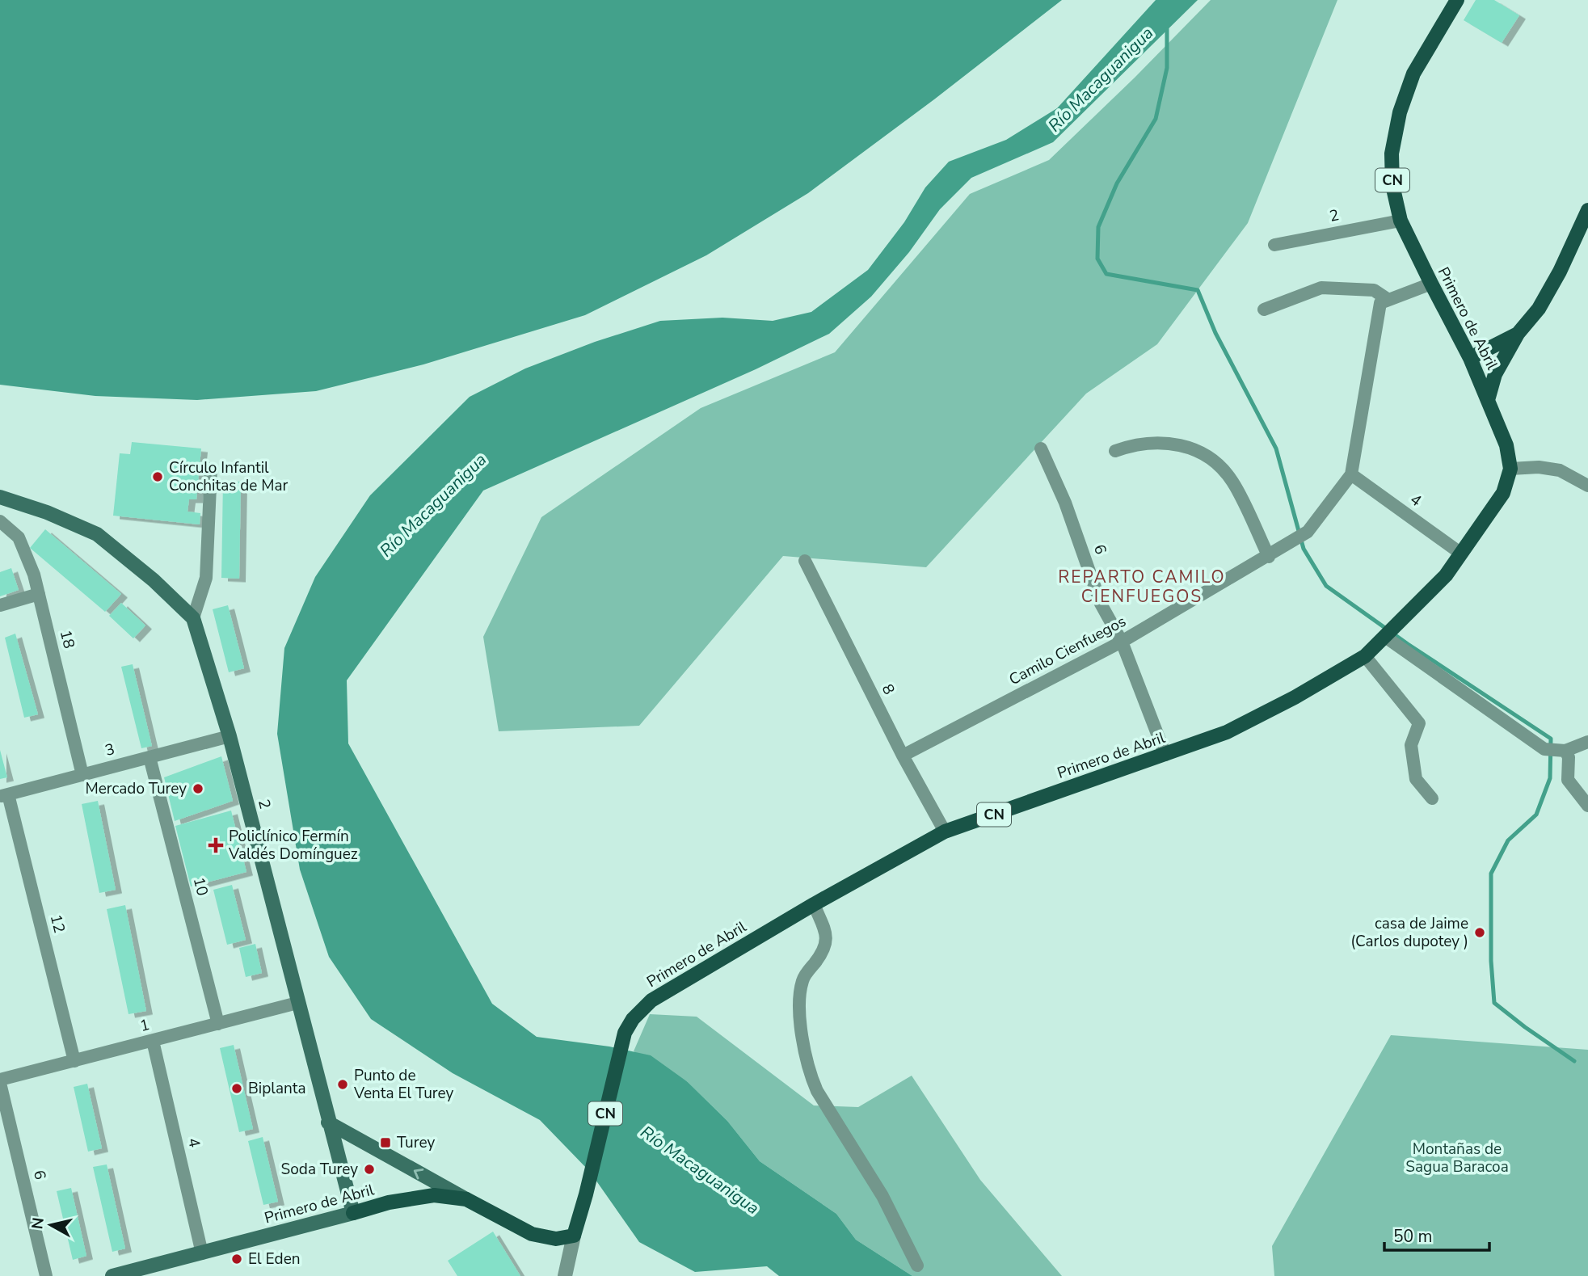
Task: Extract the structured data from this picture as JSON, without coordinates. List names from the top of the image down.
{
  "streets": {
    "main road": ["CN", "2", "Primero de Abril"],
    "street": [
      "4",
      "6",
      "18",
      "Camilo Cienfuegos",
      "8",
      "3",
      "10",
      "12",
      "1"
    ]
  },
  "crossings": [
    ["2", "Primero de Abril"],
    ["2", "3"],
    ["2", "1"],
    ["Primero de Abril", "4"],
    ["Primero de Abril", "6"],
    ["Primero de Abril", "8"],
    ["4", "Camilo Cienfuegos"],
    ["4", "1"],
    ["6", "Camilo Cienfuegos"],
    ["6", "1"],
    ["18", "3"],
    ["Camilo Cienfuegos", "8"],
    ["3", "10"],
    ["3", "12"],
    ["10", "1"],
    ["12", "1"]
  ],
  "districts": ["REPARTO CAMILO CIENFUEGOS"],
  "water": ["Río Macaguanigua"],
  "parks": ["Montañas de Sagua Baracoa"],
  "places": {
    "other": [
      "Círculo Infantil Conchitas de Mar",
      "Mercado Turey",
      "casa de Jaime (Carlos dupotey )",
      "Punto de Venta El Turey",
      "Biplanta",
      "Soda Turey",
      "El Eden"
    ],
    "health": ["Policlínico Fermín Valdés Domínguez"],
    "transit": ["Turey"]
  },
  "scale_bar": "50 m",
  "north": "left"
}
